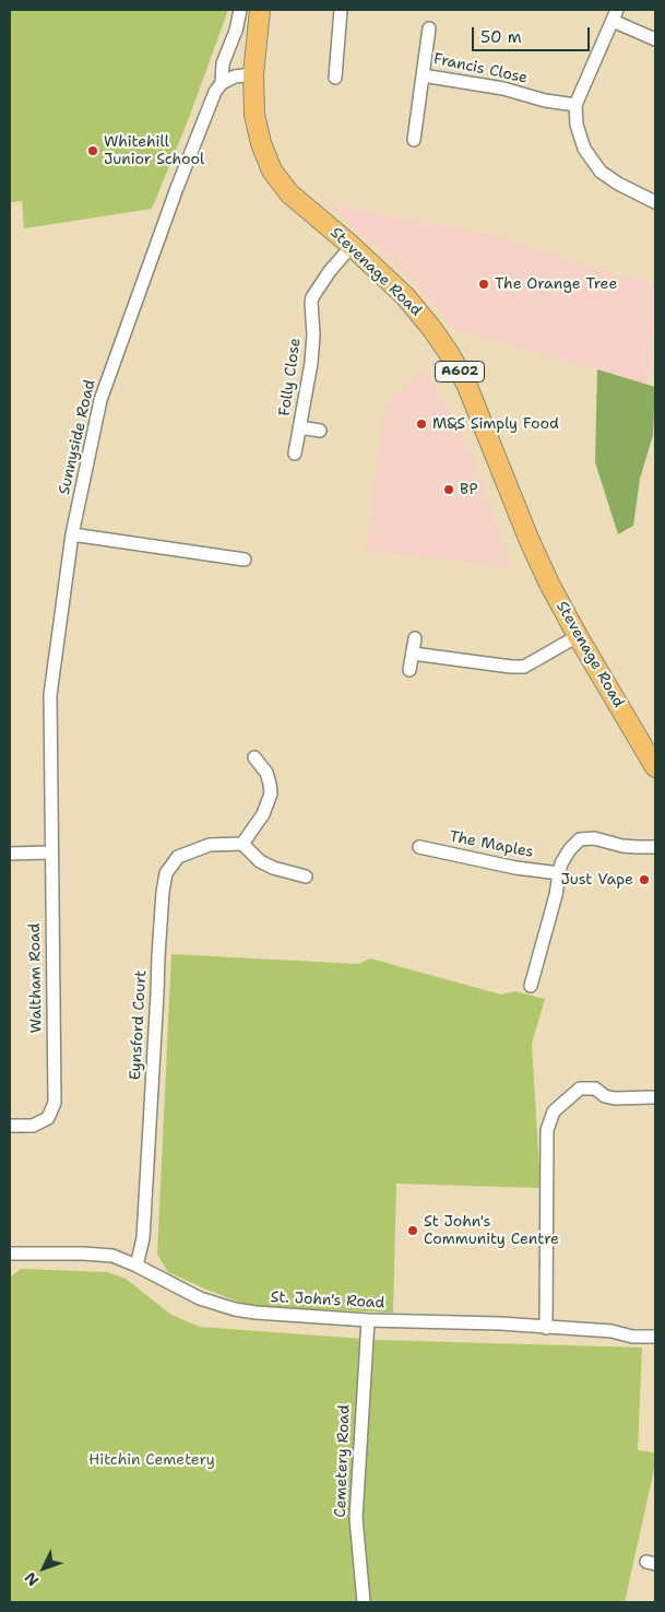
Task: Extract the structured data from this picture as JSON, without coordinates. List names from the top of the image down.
{
  "streets": {
    "main road": ["Stevenage Road", "A602"],
    "street": [
      "Francis Close",
      "Folly Close",
      "Sunnyside Road",
      "The Maples",
      "Waltham Road",
      "Eynsford Court",
      "St. John's Road",
      "Cemetery Road"
    ]
  },
  "crossings": [
    ["Stevenage Road", "Folly Close"],
    ["Sunnyside Road", "Waltham Road"],
    ["Eynsford Court", "St. John's Road"],
    ["St. John's Road", "Cemetery Road"]
  ],
  "parks": ["Hitchin Cemetery"],
  "places": [
    "Whitehill Junior School",
    "The Orange Tree",
    "M&S Simply Food",
    "BP",
    "Just Vape",
    "St John's Community Centre"
  ],
  "scale_bar": "50 m",
  "north": "bottom left"
}
